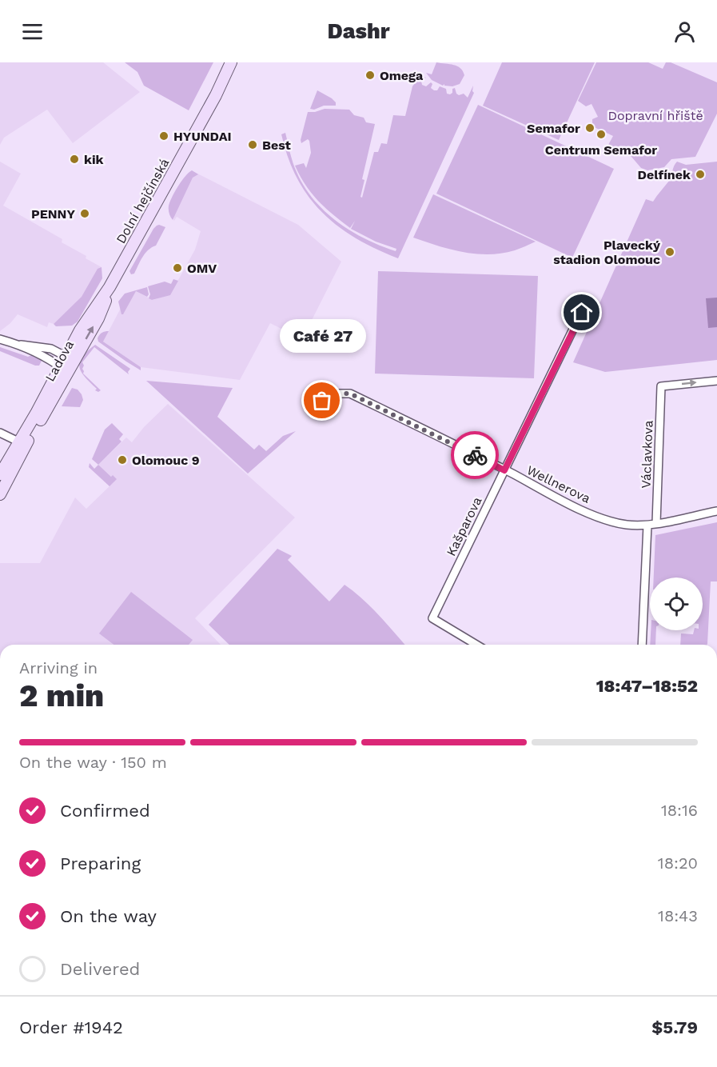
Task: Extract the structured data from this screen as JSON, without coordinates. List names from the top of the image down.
{
  "streets": {
    "main road": ["Dolní hejčínská", "Ladova"],
    "street": ["Václavkova", "Wellnerova", "Kašparova"]
  },
  "crossings": [
    ["Dolní hejčínská", "Ladova"],
    ["Václavkova", "Wellnerova"],
    ["Wellnerova", "Kašparova"]
  ],
  "one_way": ["Václavkova"],
  "parks": ["Dopravní hřiště"],
  "places": [
    "Omega",
    "Semafor",
    "Centrum Semafor",
    "HYUNDAI",
    "Best",
    "kik",
    "Delfínek",
    "PENNY",
    "Plavecký stadion Olomouc",
    "OMV",
    "Café 27",
    "Olomouc 9"
  ],
  "page": {
    "header": "Dashr",
    "bubble": "Café 27",
    "heading": ["2 min", "Arriving in", "18:47–18:52"],
    "panel": ["Order #1942", "$5.79"],
    "bar": "On the way · 150 m",
    "list": [
      ["Confirmed", "18:16"],
      ["Preparing", "18:20"],
      ["On the way", "18:43"],
      "Delivered"
    ]
  }
}
